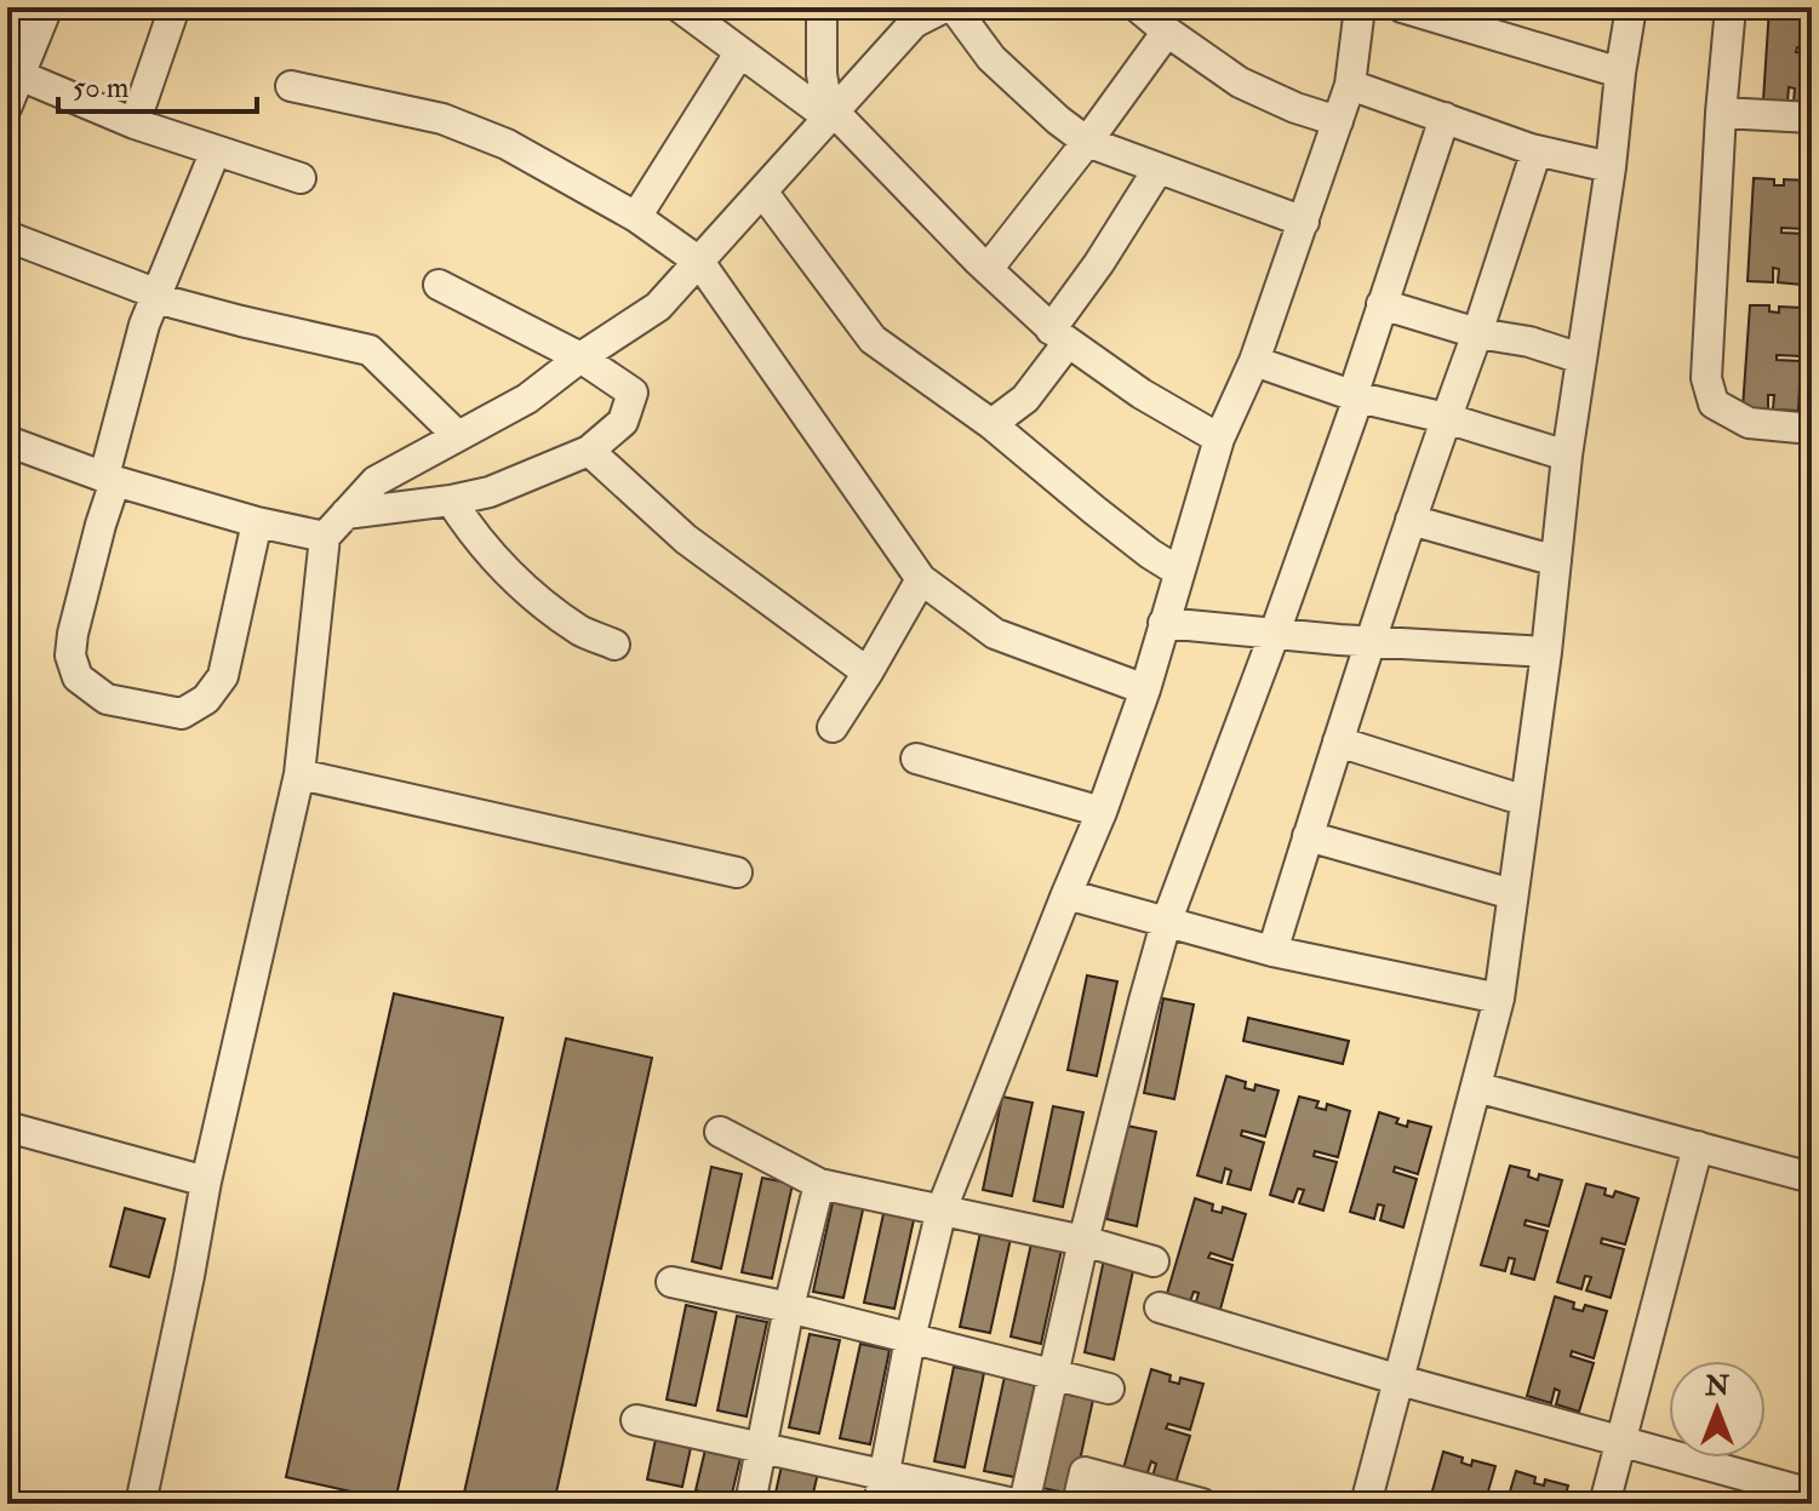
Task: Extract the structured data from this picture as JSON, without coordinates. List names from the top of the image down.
{
  "scale_bar": "50 m",
  "north": "top"
}
